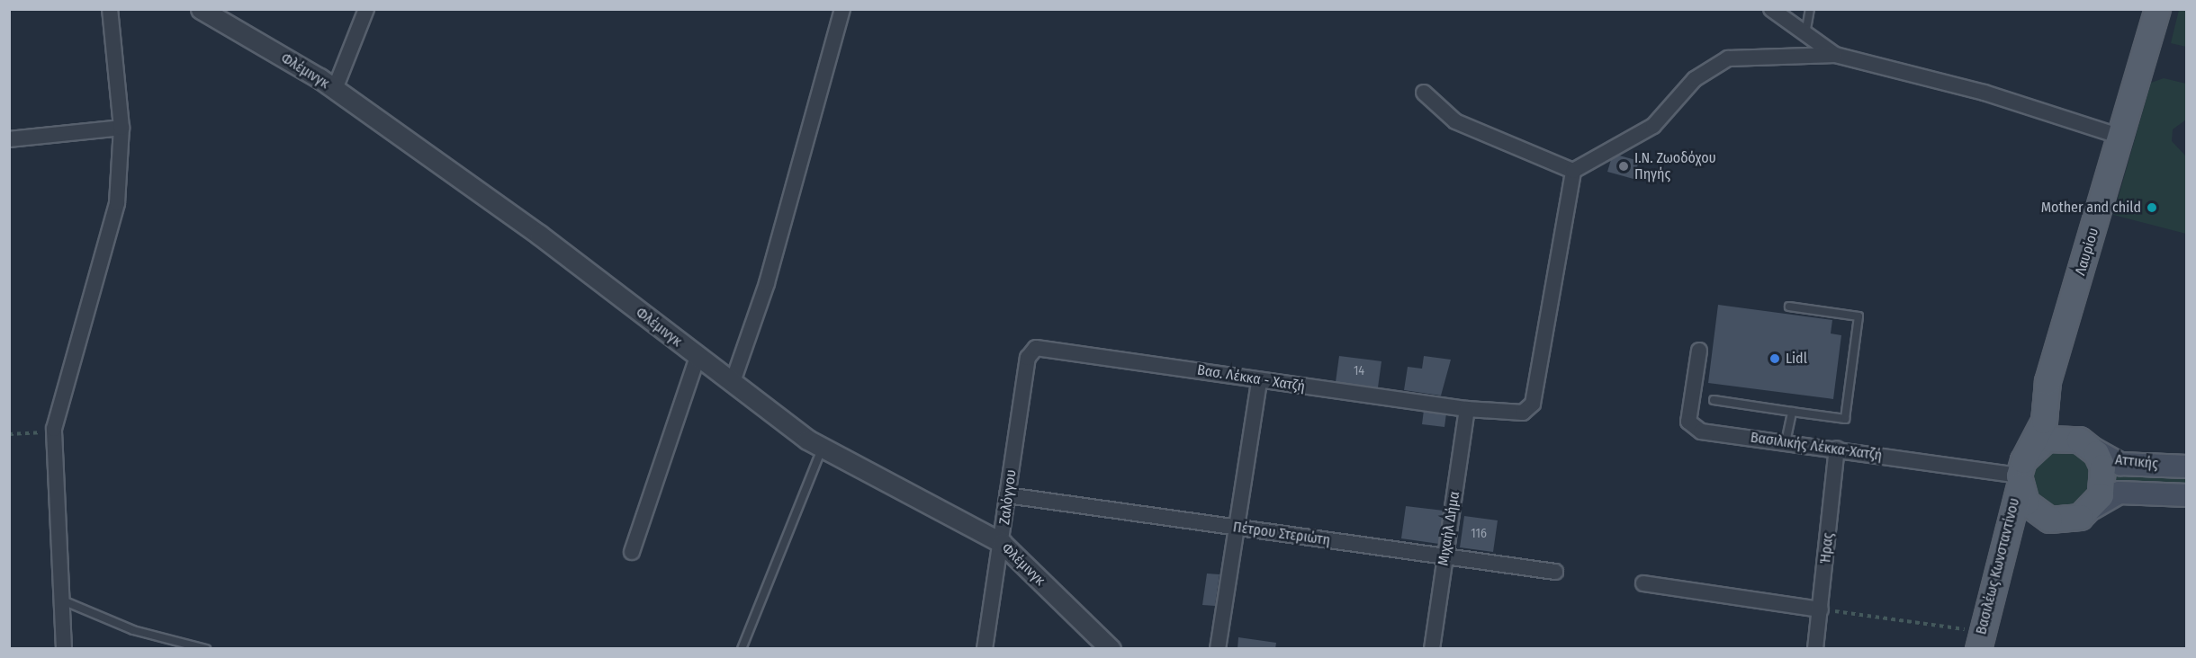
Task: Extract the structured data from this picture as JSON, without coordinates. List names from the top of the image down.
{
  "streets": {
    "main road": ["Λαυρίου", "Αττικής", "Βασιλέως Κωνσταντίνου"],
    "street": [
      "Φλέμινγκ",
      "Βασ. Λέκκα - Χατζή",
      "Βασιλικής Λέκκα-Χατζή",
      "Ζαλόγγου",
      "Μιχαήλ Δήμα",
      "Πέτρου Στεριώτη",
      "Ήρας"
    ]
  },
  "crossings": [
    ["Φλέμινγκ", "Ζαλόγγου"],
    ["Λαυρίου", "Βασιλικής Λέκκα-Χατζή"],
    ["Λαυρίου", "Αττικής"],
    ["Λαυρίου", "Βασιλέως Κωνσταντίνου"],
    ["Βασ. Λέκκα - Χατζή", "Ζαλόγγου"],
    ["Βασ. Λέκκα - Χατζή", "Μιχαήλ Δήμα"],
    ["Βασιλικής Λέκκα-Χατζή", "Αττικής"],
    ["Βασιλικής Λέκκα-Χατζή", "Ήρας"],
    ["Βασιλικής Λέκκα-Χατζή", "Βασιλέως Κωνσταντίνου"],
    ["Αττικής", "Βασιλέως Κωνσταντίνου"],
    ["Ζαλόγγου", "Πέτρου Στεριώτη"],
    ["Μιχαήλ Δήμα", "Πέτρου Στεριώτη"]
  ],
  "places": ["Ι.Ν. Ζωοδόχου Πηγής", "Mother and child", "Lidl"],
  "house_numbers": ["14", "116"]
}
